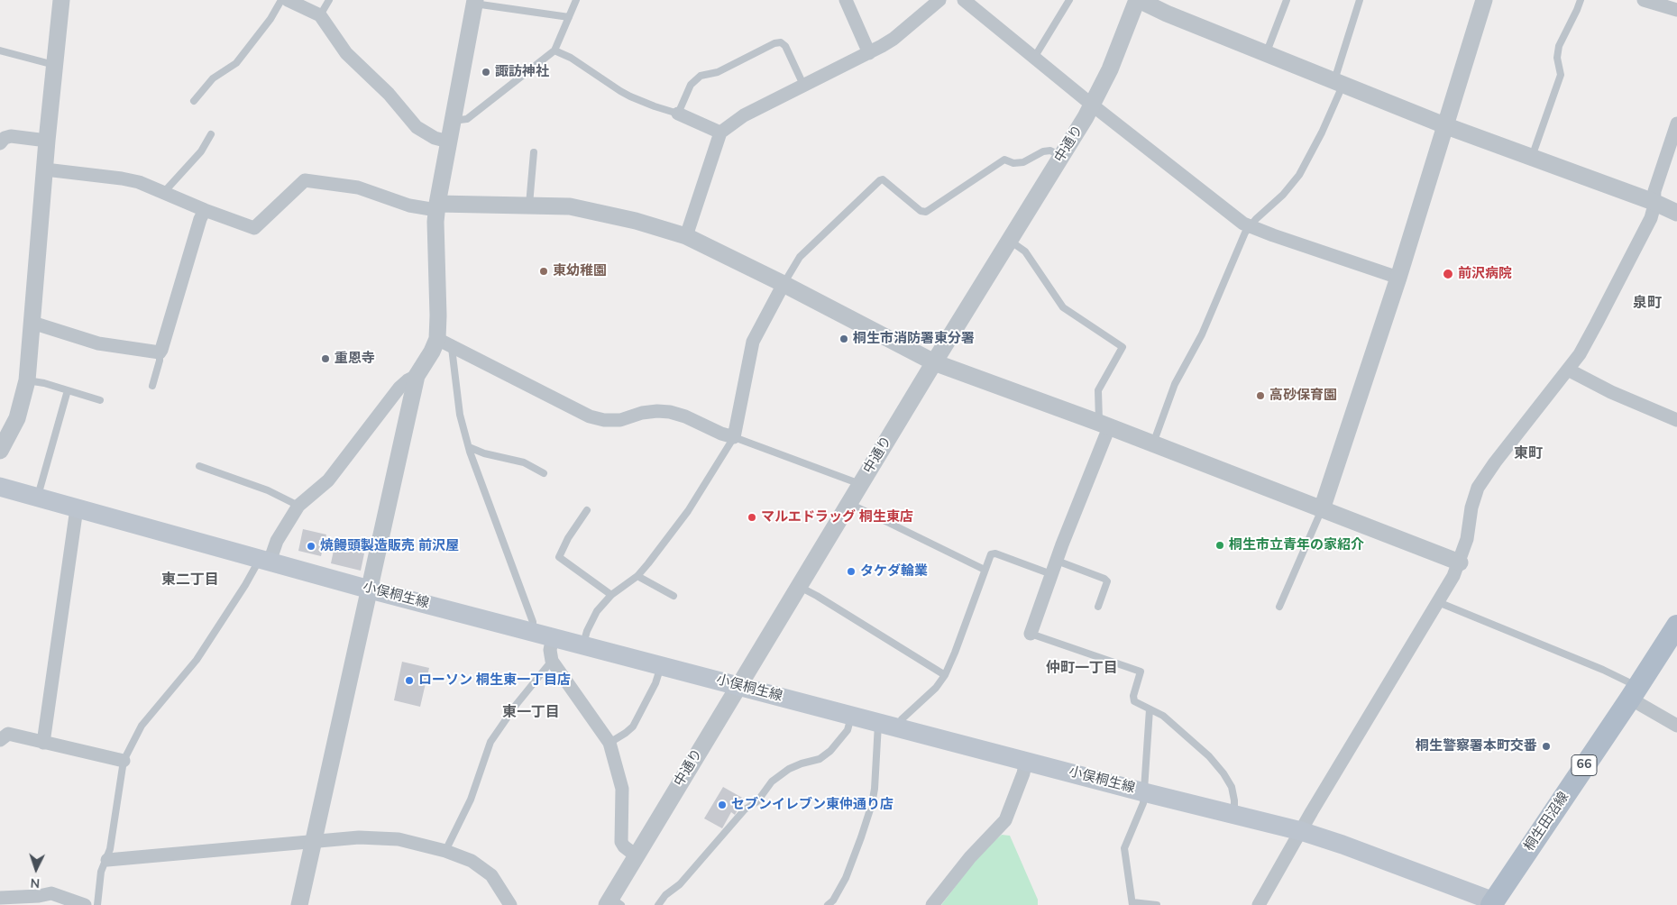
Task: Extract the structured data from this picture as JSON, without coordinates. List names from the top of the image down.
{
  "streets": {
    "main road": ["小俣桐生線", "66", "桐生田沼線"],
    "street": ["中通り"]
  },
  "crossings": [
    ["中通り", "小俣桐生線"],
    ["小俣桐生線", "桐生田沼線"]
  ],
  "districts": [
    "泉町",
    "東町",
    "東二丁目",
    "仲町一丁目",
    "東一丁目"
  ],
  "places": [
    "諏訪神社",
    "東幼稚園",
    "前沢病院",
    "桐生市消防署東分署",
    "重恩寺",
    "高砂保育園",
    "マルエドラッグ 桐生東店",
    "桐生市立青年の家紹介",
    "焼饅頭製造販売 前沢屋",
    "タケダ輪業",
    "ローソン 桐生東一丁目店",
    "桐生警察署本町交番",
    "セブンイレブン東仲通り店"
  ],
  "north": "bottom"
}
